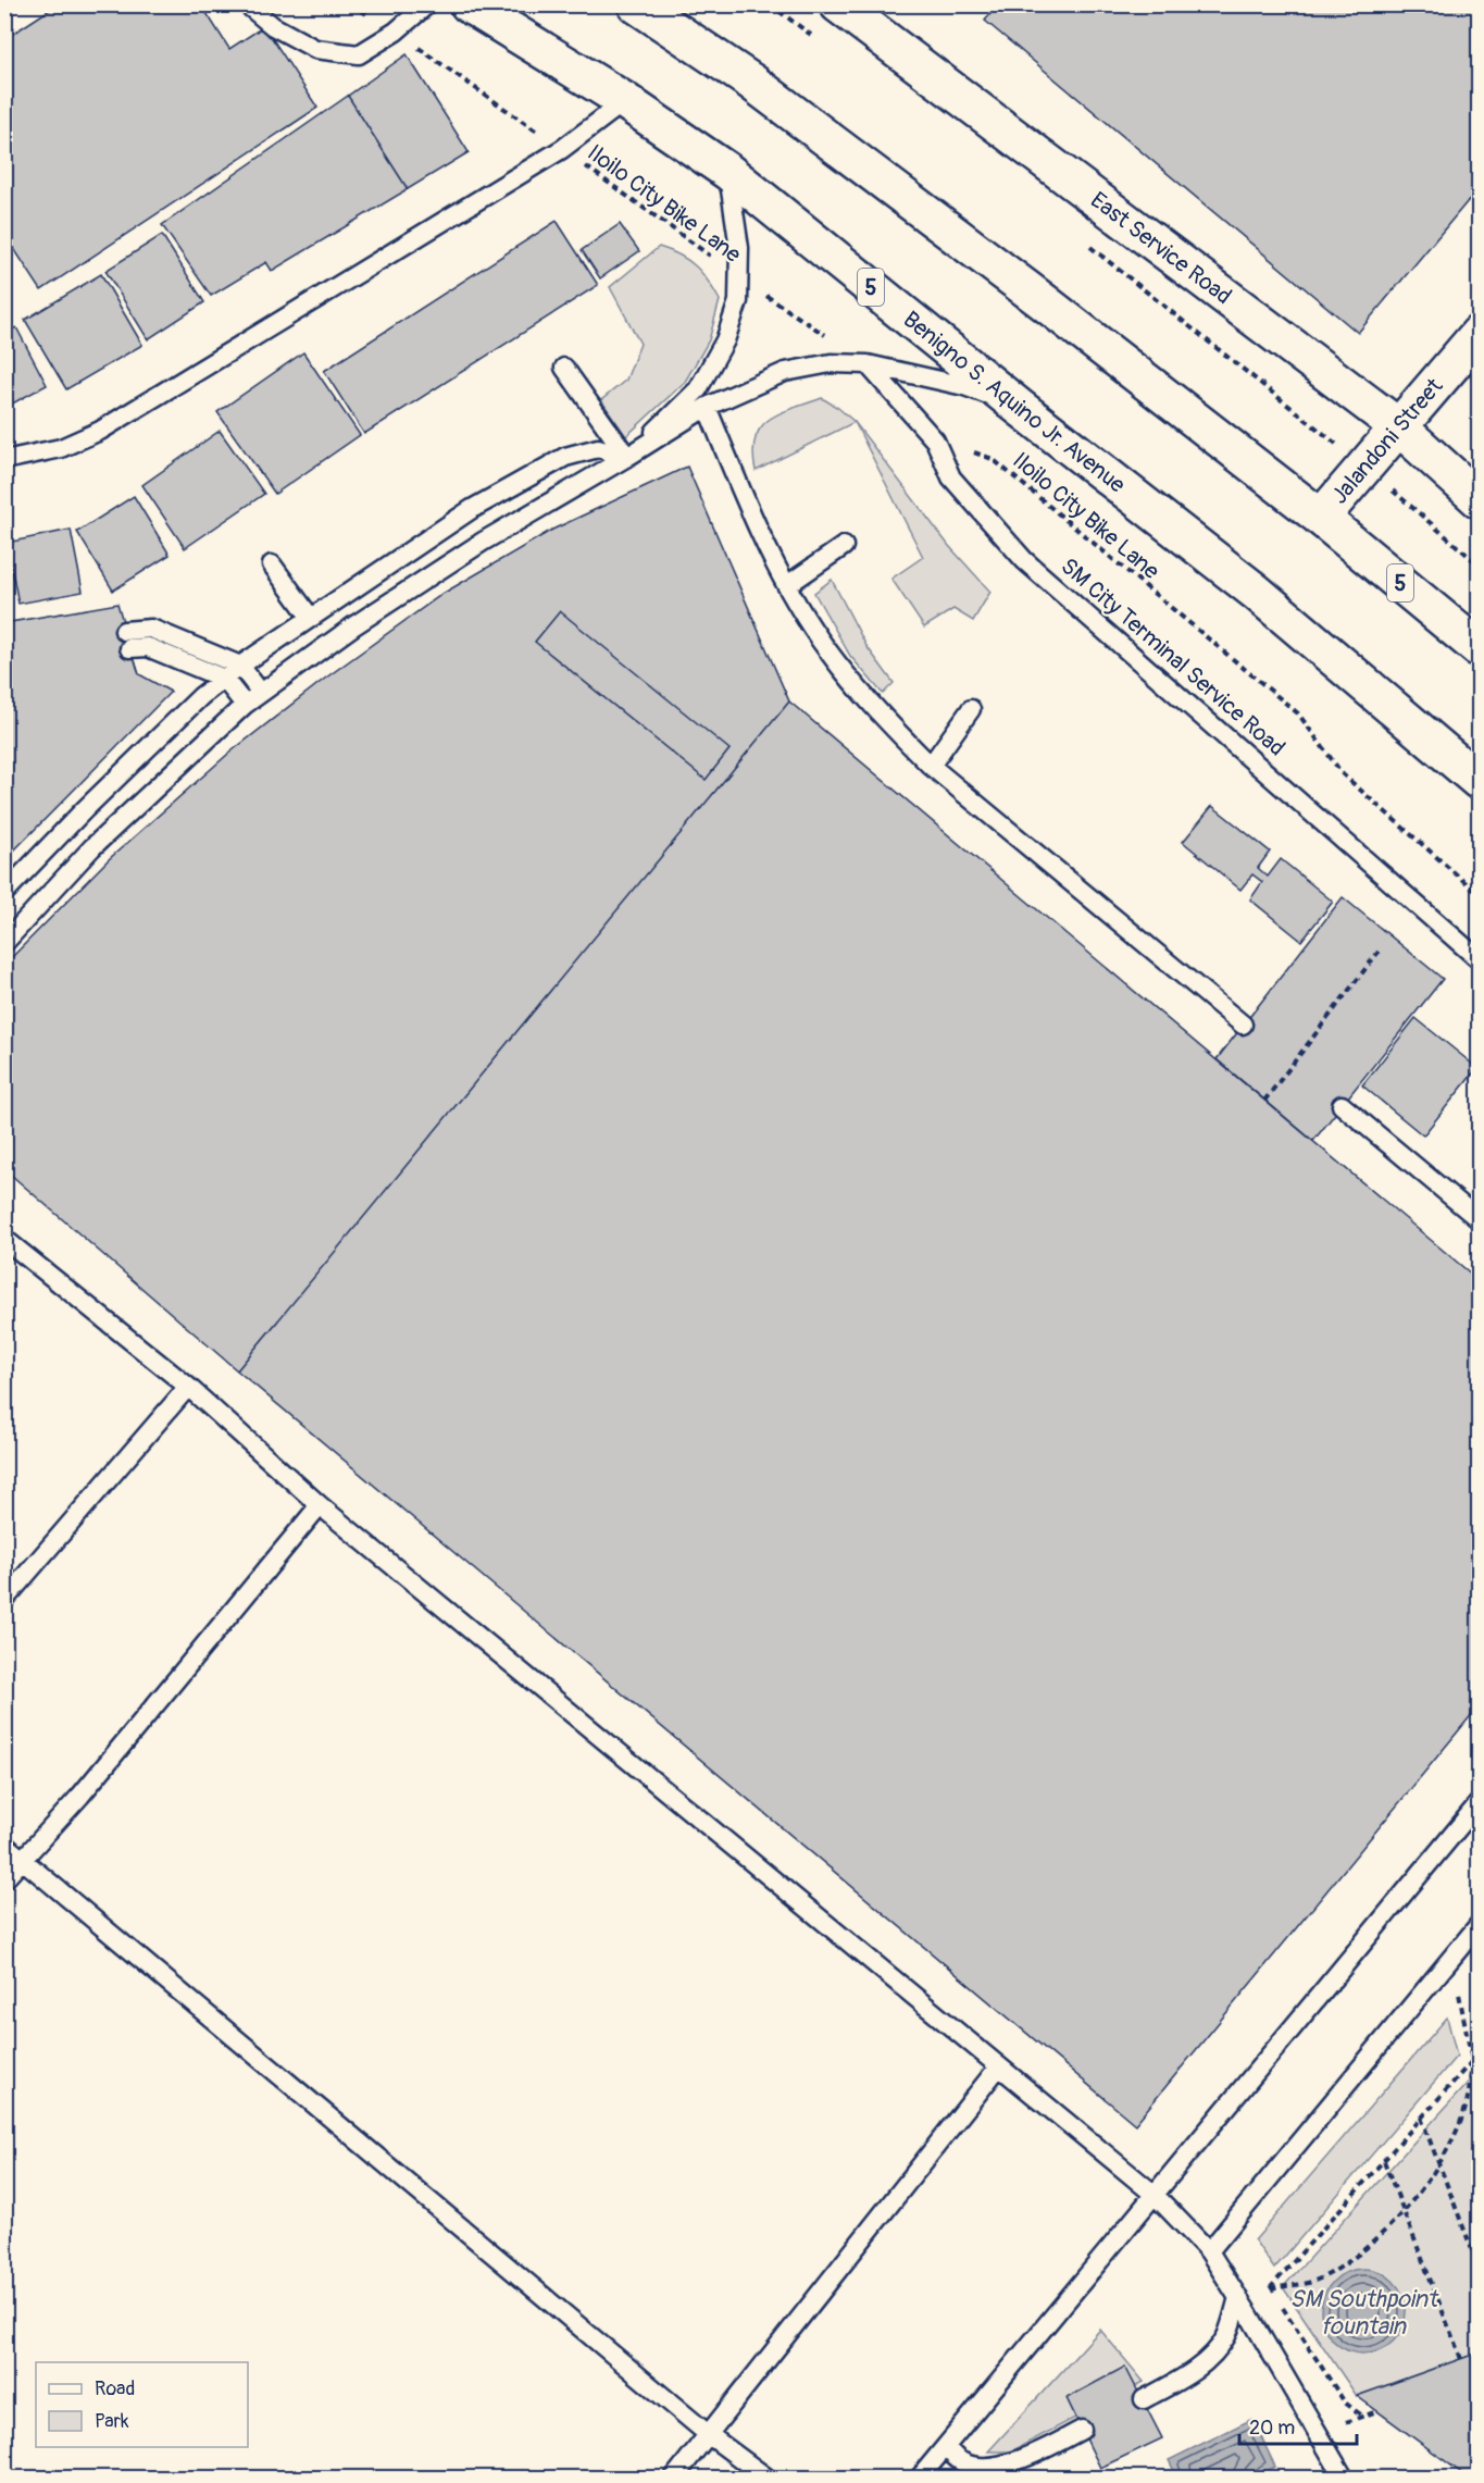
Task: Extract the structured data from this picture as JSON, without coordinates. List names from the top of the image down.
{
  "streets": {
    "main road": [
      "East Service Road",
      "5",
      "Benigno S. Aquino Jr. Avenue",
      "Jalandoni Street"
    ],
    "lane": ["SM City Terminal Service Road"],
    "path": ["Iloilo City Bike Lane"]
  },
  "crossings": [
    ["Iloilo City Bike Lane", "SM City Terminal Service Road"],
    ["East Service Road", "Jalandoni Street"],
    ["5", "Jalandoni Street"]
  ],
  "water": ["SM Southpoint fountain"],
  "legend": ["Road", "Park"],
  "scale_bar": "20 m"
}
